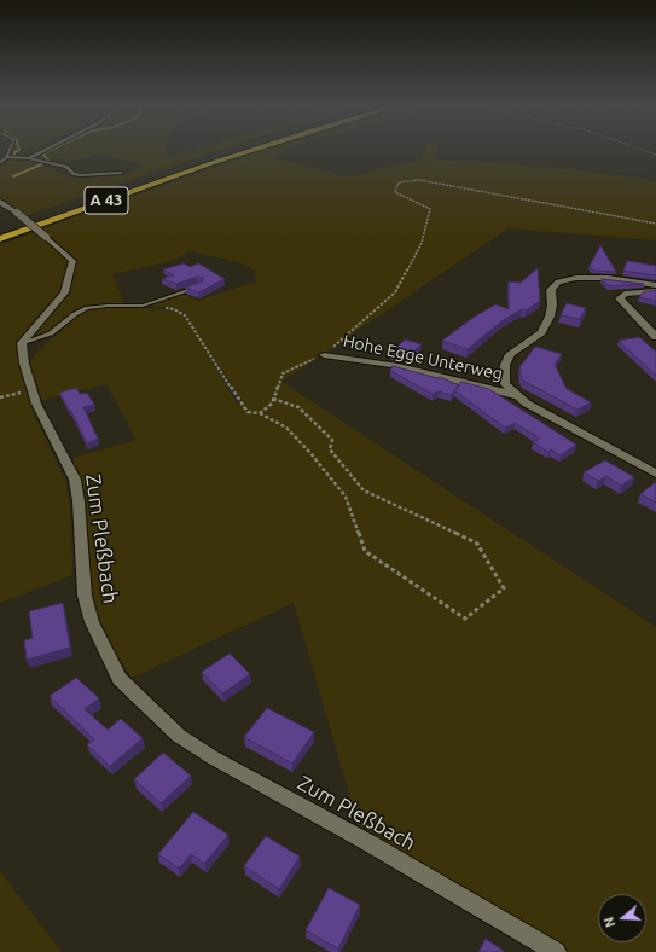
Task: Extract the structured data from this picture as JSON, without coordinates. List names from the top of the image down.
{
  "streets": {
    "highway": ["A 43"],
    "street": ["Hohe Egge Unterweg", "Zum Pleßbach"]
  },
  "north": "left"
}
